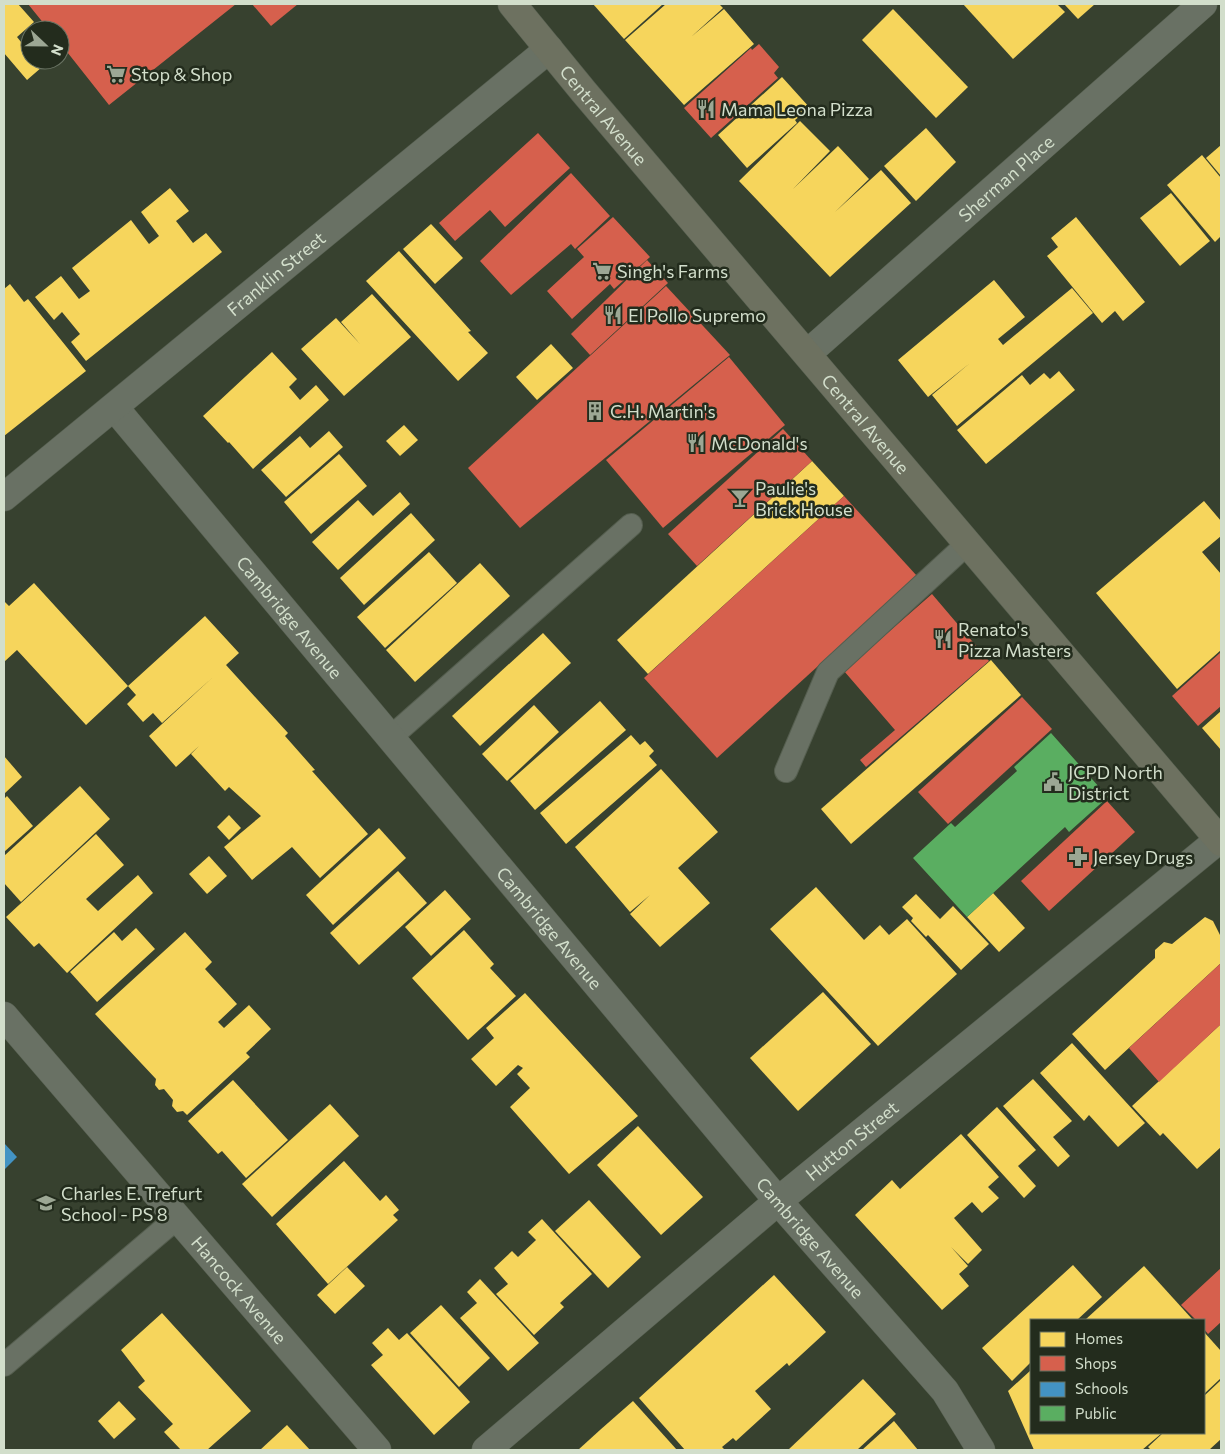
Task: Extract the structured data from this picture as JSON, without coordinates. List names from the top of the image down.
{
  "streets": {
    "main road": ["Central Avenue"],
    "street": [
      "Sherman Place",
      "Franklin Street",
      "Cambridge Avenue",
      "Hutton Street",
      "Hancock Avenue"
    ]
  },
  "crossings": [
    ["Central Avenue", "Sherman Place"],
    ["Central Avenue", "Franklin Street"],
    ["Central Avenue", "Hutton Street"],
    ["Franklin Street", "Cambridge Avenue"],
    ["Cambridge Avenue", "Hutton Street"]
  ],
  "places": {
    "supermarket": ["Stop & Shop", "Singh's Farms"],
    "restaurant": [
      "Mama Leona Pizza",
      "El Pollo Supremo",
      "McDonald's",
      "Renato's Pizza Masters"
    ],
    "building": ["C.H. Martin's"],
    "bar": ["Paulie's Brick House"],
    "public building": ["JCPD North District"],
    "pharmacy": ["Jersey Drugs"],
    "school or university": ["Charles E. Trefurt School - PS 8"]
  },
  "legend": [
    "Homes",
    "Shops",
    "Schools",
    "Public"
  ],
  "north": "right"
}
